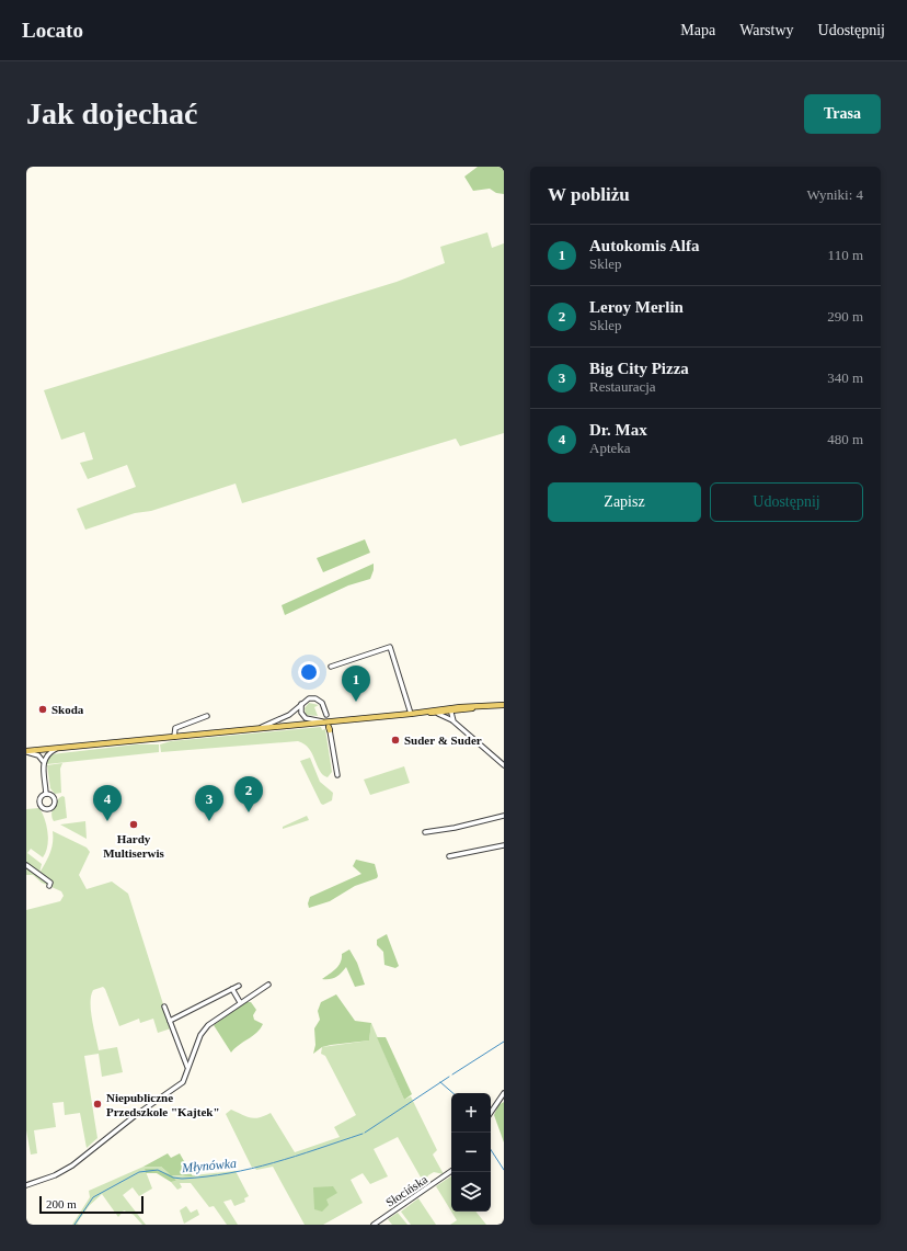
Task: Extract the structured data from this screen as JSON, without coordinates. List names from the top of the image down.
{
  "streets": {
    "street": ["Słocińska"]
  },
  "water": ["Młynówka"],
  "places": [
    "Skoda",
    "Suder & Suder",
    "Hardy Multiserwis",
    "Niepubliczne Przedszkole \"Kajtek\""
  ],
  "scale_bar": "200 m",
  "page": {
    "header": "Locato",
    "nav": ["Mapa", "Warstwy", "Udostępnij"],
    "buttons": [
      "Trasa",
      ["Zapisz", "Udostępnij"]
    ],
    "title": "Jak dojechać",
    "heading": ["W pobliżu", "Wyniki: 4"],
    "list": [
      {
        "mark": "1",
        "name": "Autokomis Alfa",
        "note": "Sklep",
        "value": "110 m"
      },
      {
        "mark": "2",
        "name": "Leroy Merlin",
        "note": "Sklep",
        "value": "290 m"
      },
      {
        "mark": "3",
        "name": "Big City Pizza",
        "note": "Restauracja",
        "value": "340 m"
      },
      {
        "mark": "4",
        "name": "Dr. Max",
        "note": "Apteka",
        "value": "480 m"
      }
    ],
    "pins": [
      "1",
      "2",
      "3",
      "4"
    ],
    "map_buttons": ["+", "−"],
    "scale": "200 m"
  }
}
